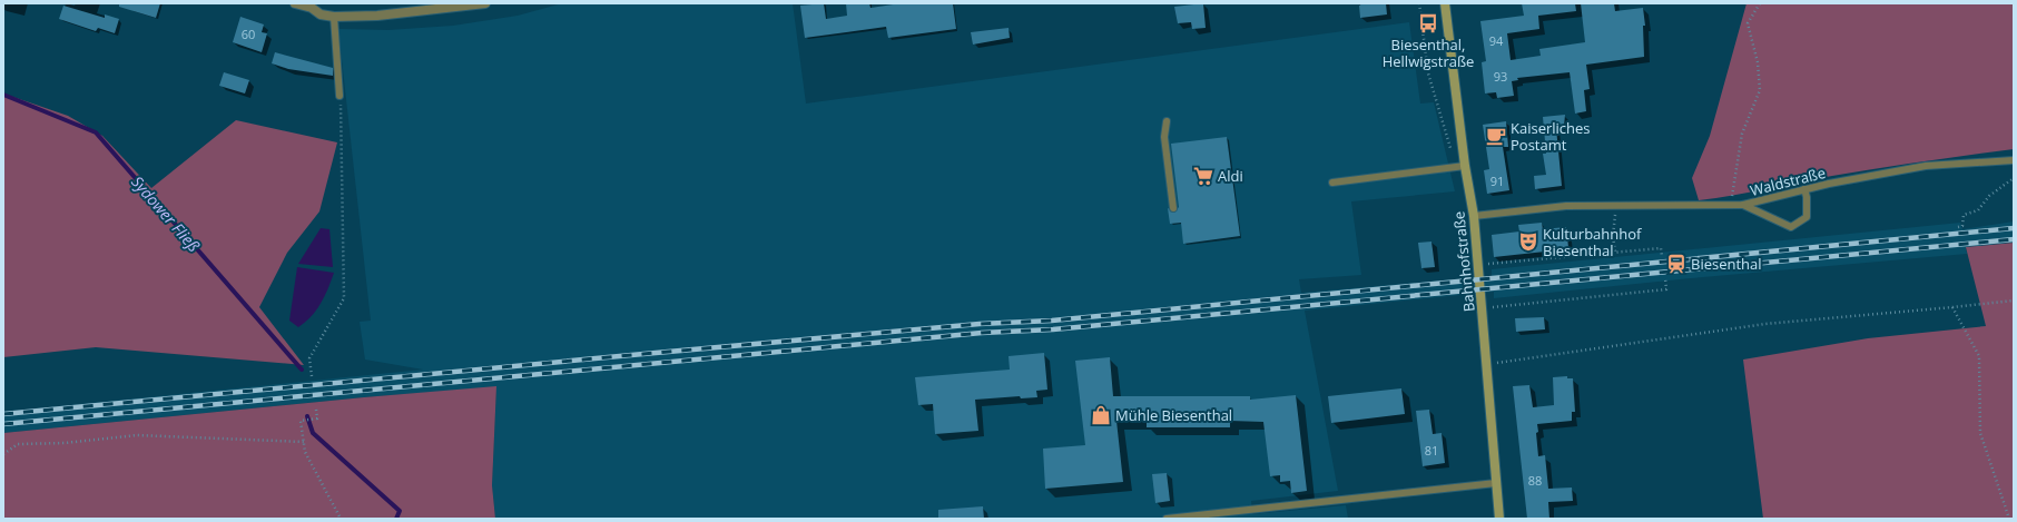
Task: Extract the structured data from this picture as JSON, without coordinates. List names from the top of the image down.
{
  "streets": {
    "main road": ["Bahnhofstraße"],
    "lane": ["Waldstraße"]
  },
  "crossings": [
    ["Waldstraße", "Bahnhofstraße"]
  ],
  "water": ["Sydower Fließ"],
  "places": {
    "bus stop": ["Biesenthal, Hellwigstraße"],
    "cafe": ["Kaiserliches Postamt"],
    "supermarket": ["Aldi"],
    "theatre": ["Kulturbahnhof Biesenthal"],
    "station": ["Biesenthal"],
    "shop": ["Mühle Biesenthal"]
  },
  "house_numbers": [
    "60",
    "94",
    "93",
    "91",
    "81",
    "88"
  ]
}
